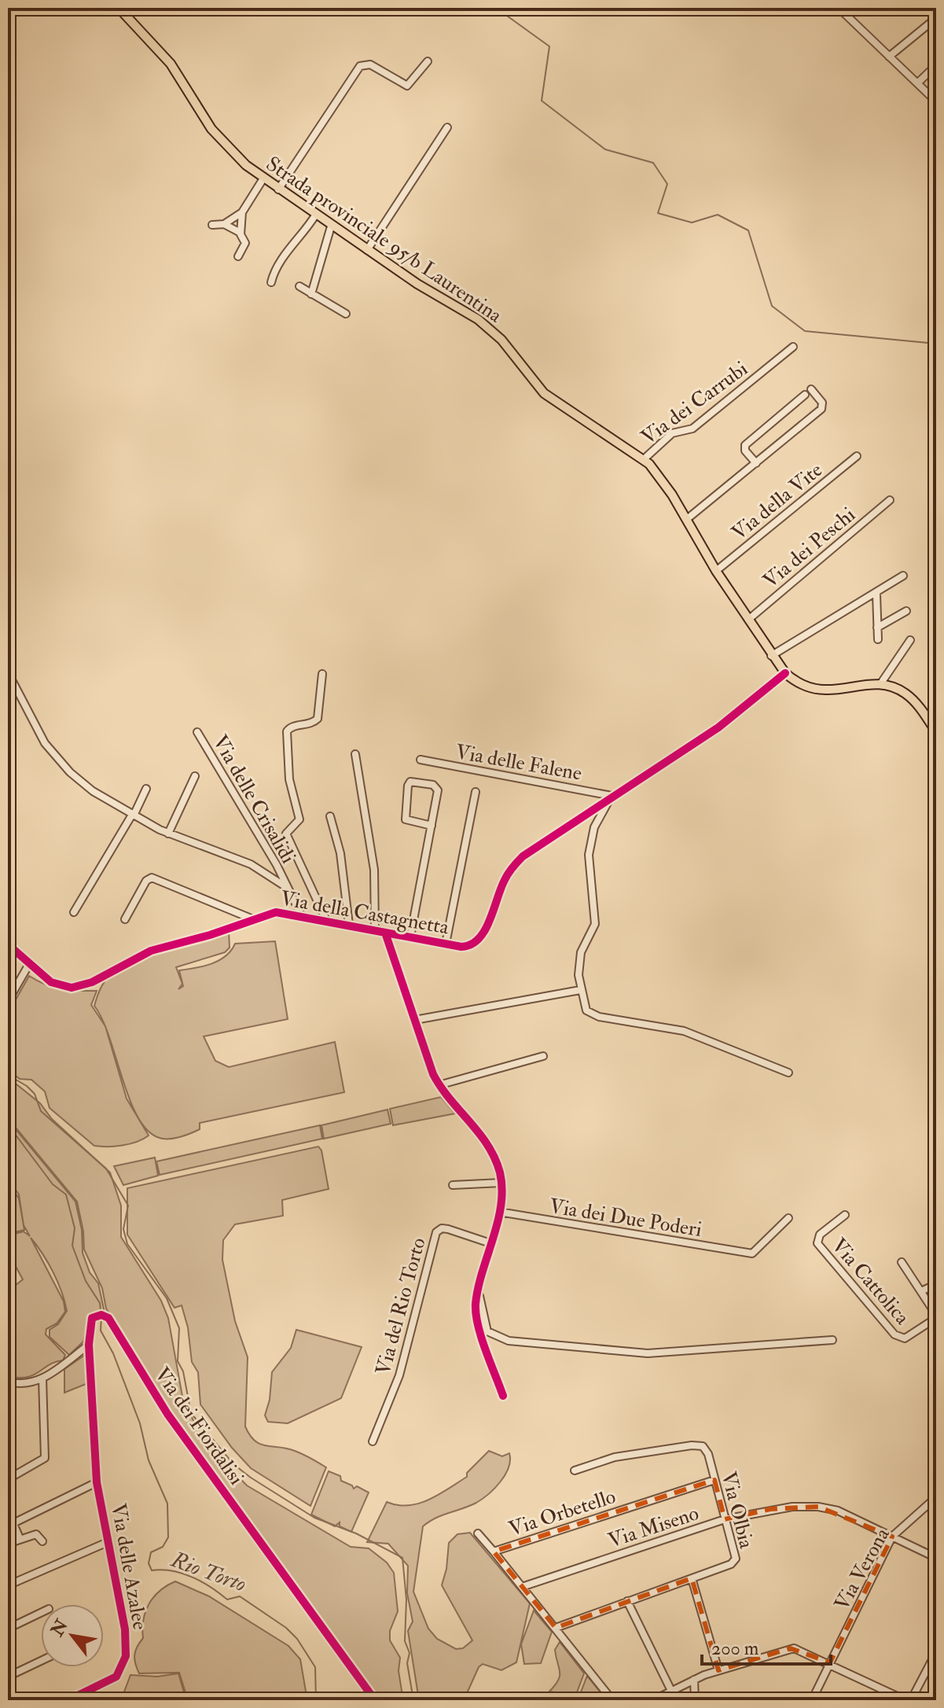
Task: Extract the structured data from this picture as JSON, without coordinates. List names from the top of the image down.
{
  "streets": {
    "main road": ["Strada provinciale 95/b Laurentina"],
    "street": [
      "Via dei Carrubi",
      "Via della Vite",
      "Via dei Peschi",
      "Via delle Falene",
      "Via delle Crisalidi",
      "Via della Castagnetta",
      "Via dei Due Poderi",
      "Via Cattolica",
      "Via del Rio Torto",
      "Via dei Fiordalisi",
      "Via Olbia",
      "Via Orbetello",
      "Via Miseno",
      "Via delle Azalee",
      "Via Verona"
    ]
  },
  "crossings": [
    ["Strada provinciale 95/b Laurentina", "Via dei Carrubi"],
    ["Strada provinciale 95/b Laurentina", "Via della Vite"],
    ["Strada provinciale 95/b Laurentina", "Via dei Peschi"],
    ["Strada provinciale 95/b Laurentina", "Via della Castagnetta"],
    ["Via delle Falene", "Via della Castagnetta"],
    ["Via delle Crisalidi", "Via della Castagnetta"],
    ["Via dei Fiordalisi", "Via delle Azalee"],
    ["Via Olbia", "Via Orbetello"],
    ["Via Olbia", "Via Miseno"],
    ["Via Orbetello", "Via Miseno"],
    ["Via Miseno", "Via Verona"]
  ],
  "water": ["Rio Torto"],
  "scale_bar": "200 m",
  "north": "top left"
}
